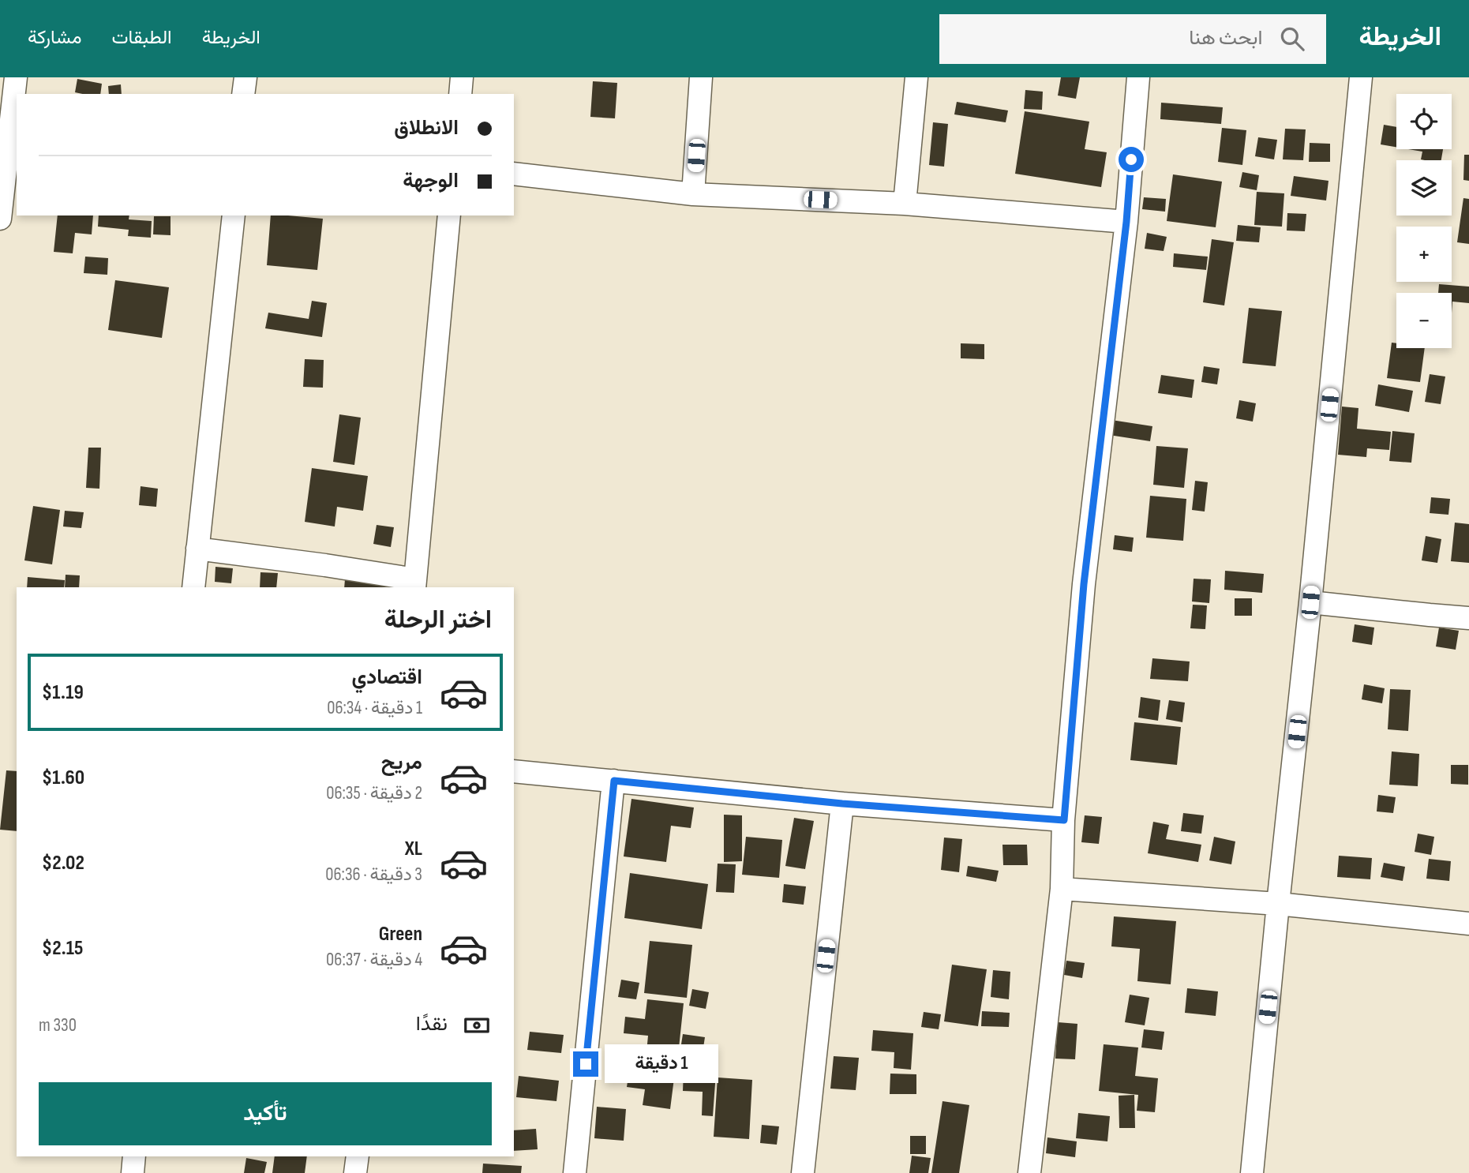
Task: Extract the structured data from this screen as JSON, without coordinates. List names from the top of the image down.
{
  "page": {
    "header": "الخريطة",
    "search": "ابحث هنا",
    "nav": ["الخريطة", "الطبقات", "مشاركة"],
    "map_buttons": ["+", "−"],
    "banner": ["الانطلاق", "الوجهة"],
    "heading": "اختر الرحلة",
    "list": [
      {
        "name": "اقتصادي",
        "note": "1 دقيقة · 06:34",
        "value": "$1.19"
      },
      {
        "name": "مريح",
        "note": "2 دقيقة · 06:35",
        "value": "$1.60"
      },
      {
        "name": "XL",
        "note": "3 دقيقة · 06:36",
        "value": "$2.02"
      },
      {
        "name": "Green",
        "note": "4 دقيقة · 06:37",
        "value": "$2.15"
      }
    ],
    "pay": ["نقدًا", "330 m"],
    "bubble": "1 دقيقة",
    "buttons": "تأكيد"
  }
}
